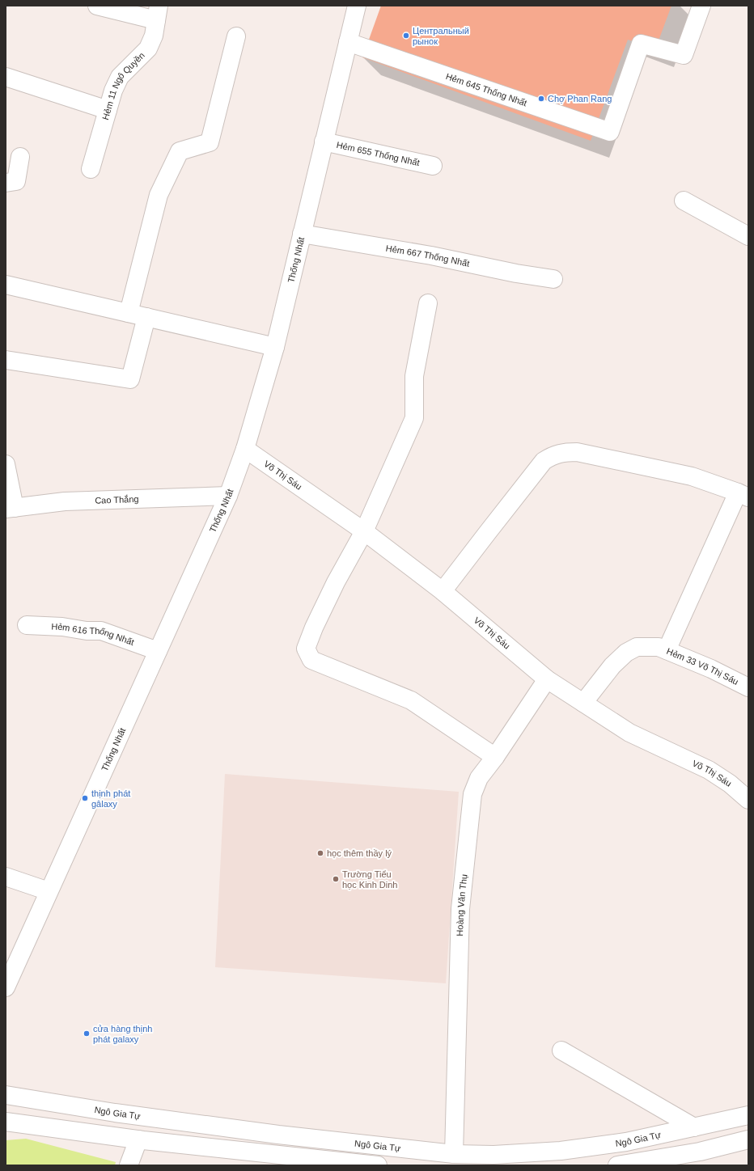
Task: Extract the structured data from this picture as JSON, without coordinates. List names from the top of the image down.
{
  "streets": {
    "street": [
      "Hẻm 11 Ngô Quyền",
      "Hẻm 645 Thống Nhất",
      "Hẻm 655 Thống Nhất",
      "Hẻm 667 Thống Nhất",
      "Thống Nhất",
      "Võ Thị Sáu",
      "Cao Thắng",
      "Hẻm 616 Thống Nhất",
      "Hẻm 33 Võ Thị Sáu",
      "Hoàng Văn Thụ",
      "Ngô Gia Tự"
    ]
  },
  "crossings": [
    ["Hẻm 645 Thống Nhất", "Thống Nhất"],
    ["Hẻm 655 Thống Nhất", "Thống Nhất"],
    ["Hẻm 667 Thống Nhất", "Thống Nhất"],
    ["Thống Nhất", "Võ Thị Sáu"],
    ["Thống Nhất", "Cao Thắng"],
    ["Thống Nhất", "Hẻm 616 Thống Nhất"],
    ["Võ Thị Sáu", "Hẻm 33 Võ Thị Sáu"],
    ["Võ Thị Sáu", "Hoàng Văn Thụ"],
    ["Hoàng Văn Thụ", "Ngô Gia Tự"]
  ],
  "places": [
    "Центральный рынок",
    "Chợ Phan Rang",
    "thịnh phát gâlaxy",
    "học thêm thầy lý",
    "Trường Tiểu học Kinh Dinh",
    "cửa hàng thịnh phát galaxy"
  ]
}
